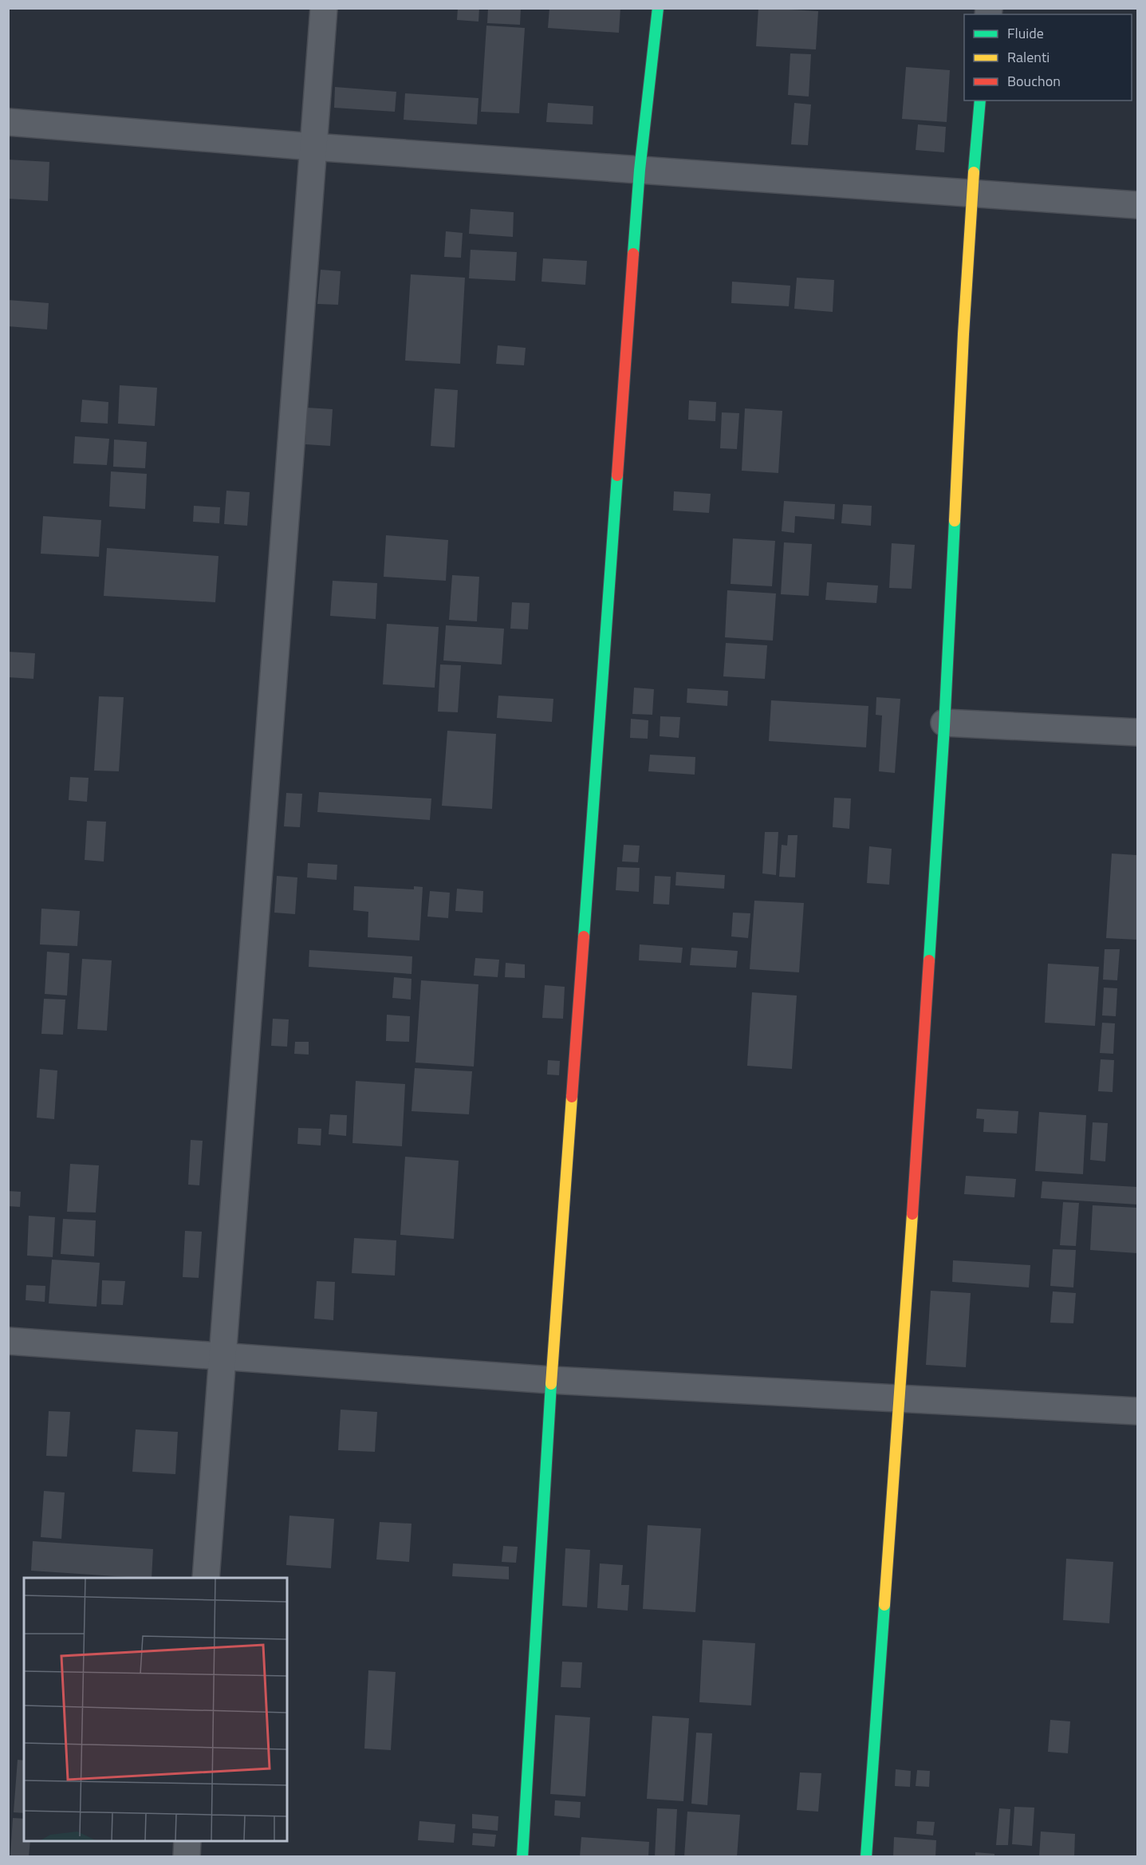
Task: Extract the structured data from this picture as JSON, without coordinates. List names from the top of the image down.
{
  "legend": ["Fluide", "Ralenti", "Bouchon"]
}
